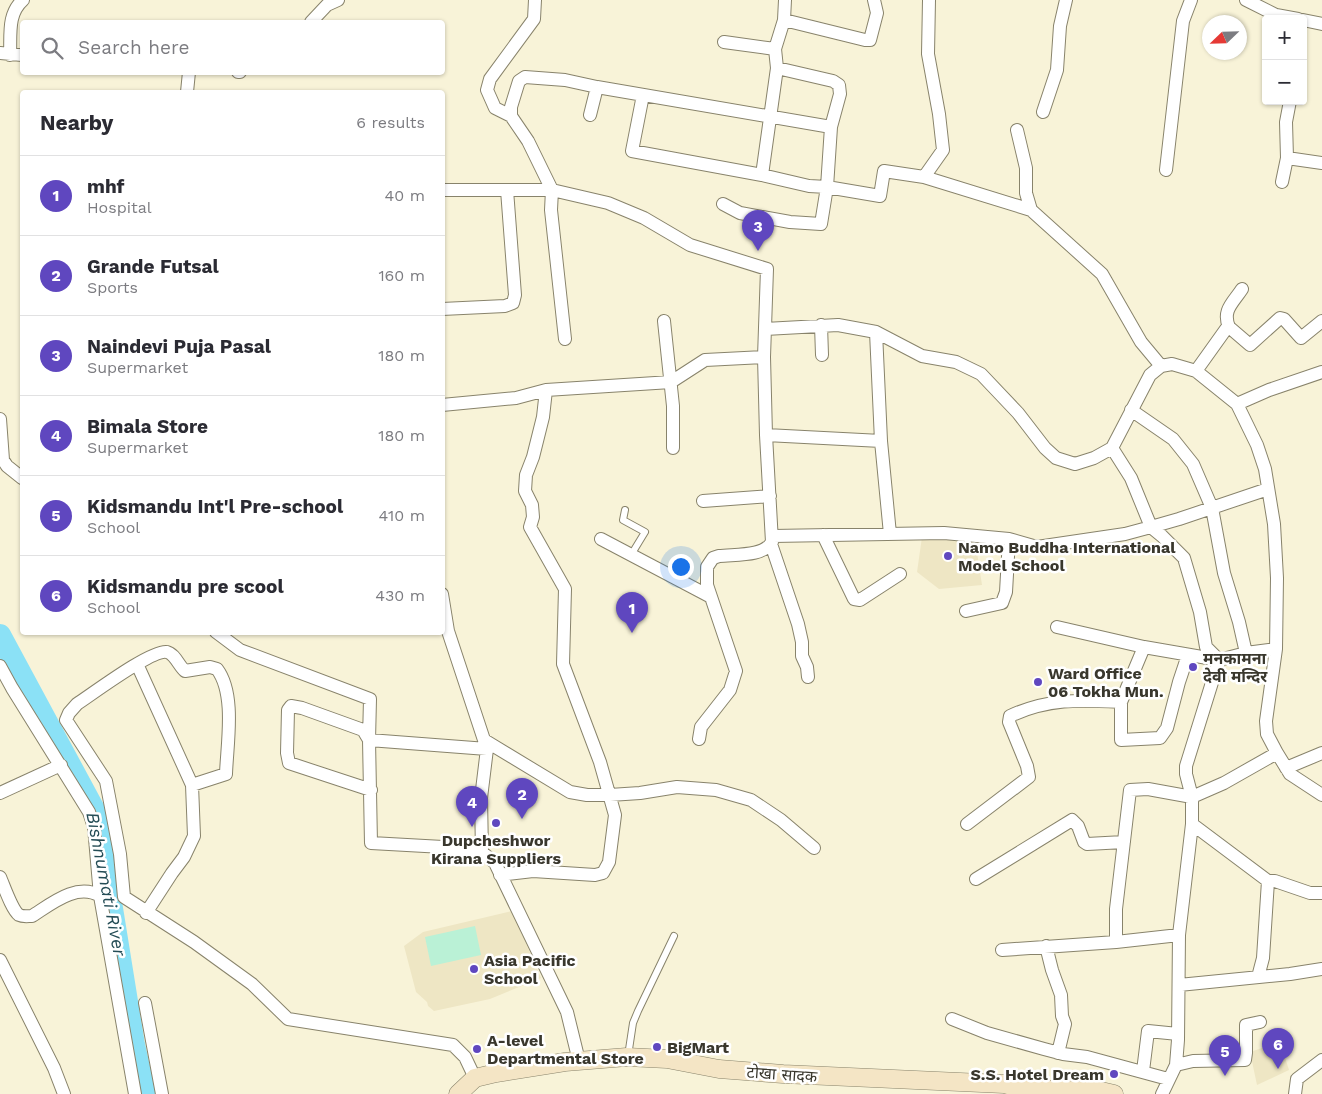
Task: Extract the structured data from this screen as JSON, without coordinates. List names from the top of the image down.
{
  "streets": {
    "main road": ["टोखा सादक"]
  },
  "water": ["Bishnumati River"],
  "places": [
    "Namo Buddha International Model School",
    "मनकामना देवी मन्दिर",
    "Ward Office 06 Tokha Mun.",
    "Dupcheshwor Kirana Suppliers",
    "Asia Pacific School",
    "BigMart",
    "A-level Departmental Store",
    "S.S. Hotel Dream"
  ],
  "north": "bottom left",
  "page": {
    "map_buttons": ["+", "−"],
    "search": "Search here",
    "heading": ["Nearby", "6 results"],
    "list": [
      {
        "mark": "1",
        "name": "mhf",
        "note": "Hospital",
        "value": "40 m"
      },
      {
        "mark": "2",
        "name": "Grande Futsal",
        "note": "Sports",
        "value": "160 m"
      },
      {
        "mark": "3",
        "name": "Naindevi Puja Pasal",
        "note": "Supermarket",
        "value": "180 m"
      },
      {
        "mark": "4",
        "name": "Bimala Store",
        "note": "Supermarket",
        "value": "180 m"
      },
      {
        "mark": "5",
        "name": "Kidsmandu Int'l Pre-school",
        "note": "School",
        "value": "410 m"
      },
      {
        "mark": "6",
        "name": "Kidsmandu pre scool",
        "note": "School",
        "value": "430 m"
      }
    ],
    "pins": [
      "3",
      "1",
      "2",
      "4",
      "6",
      "5"
    ]
  }
}
